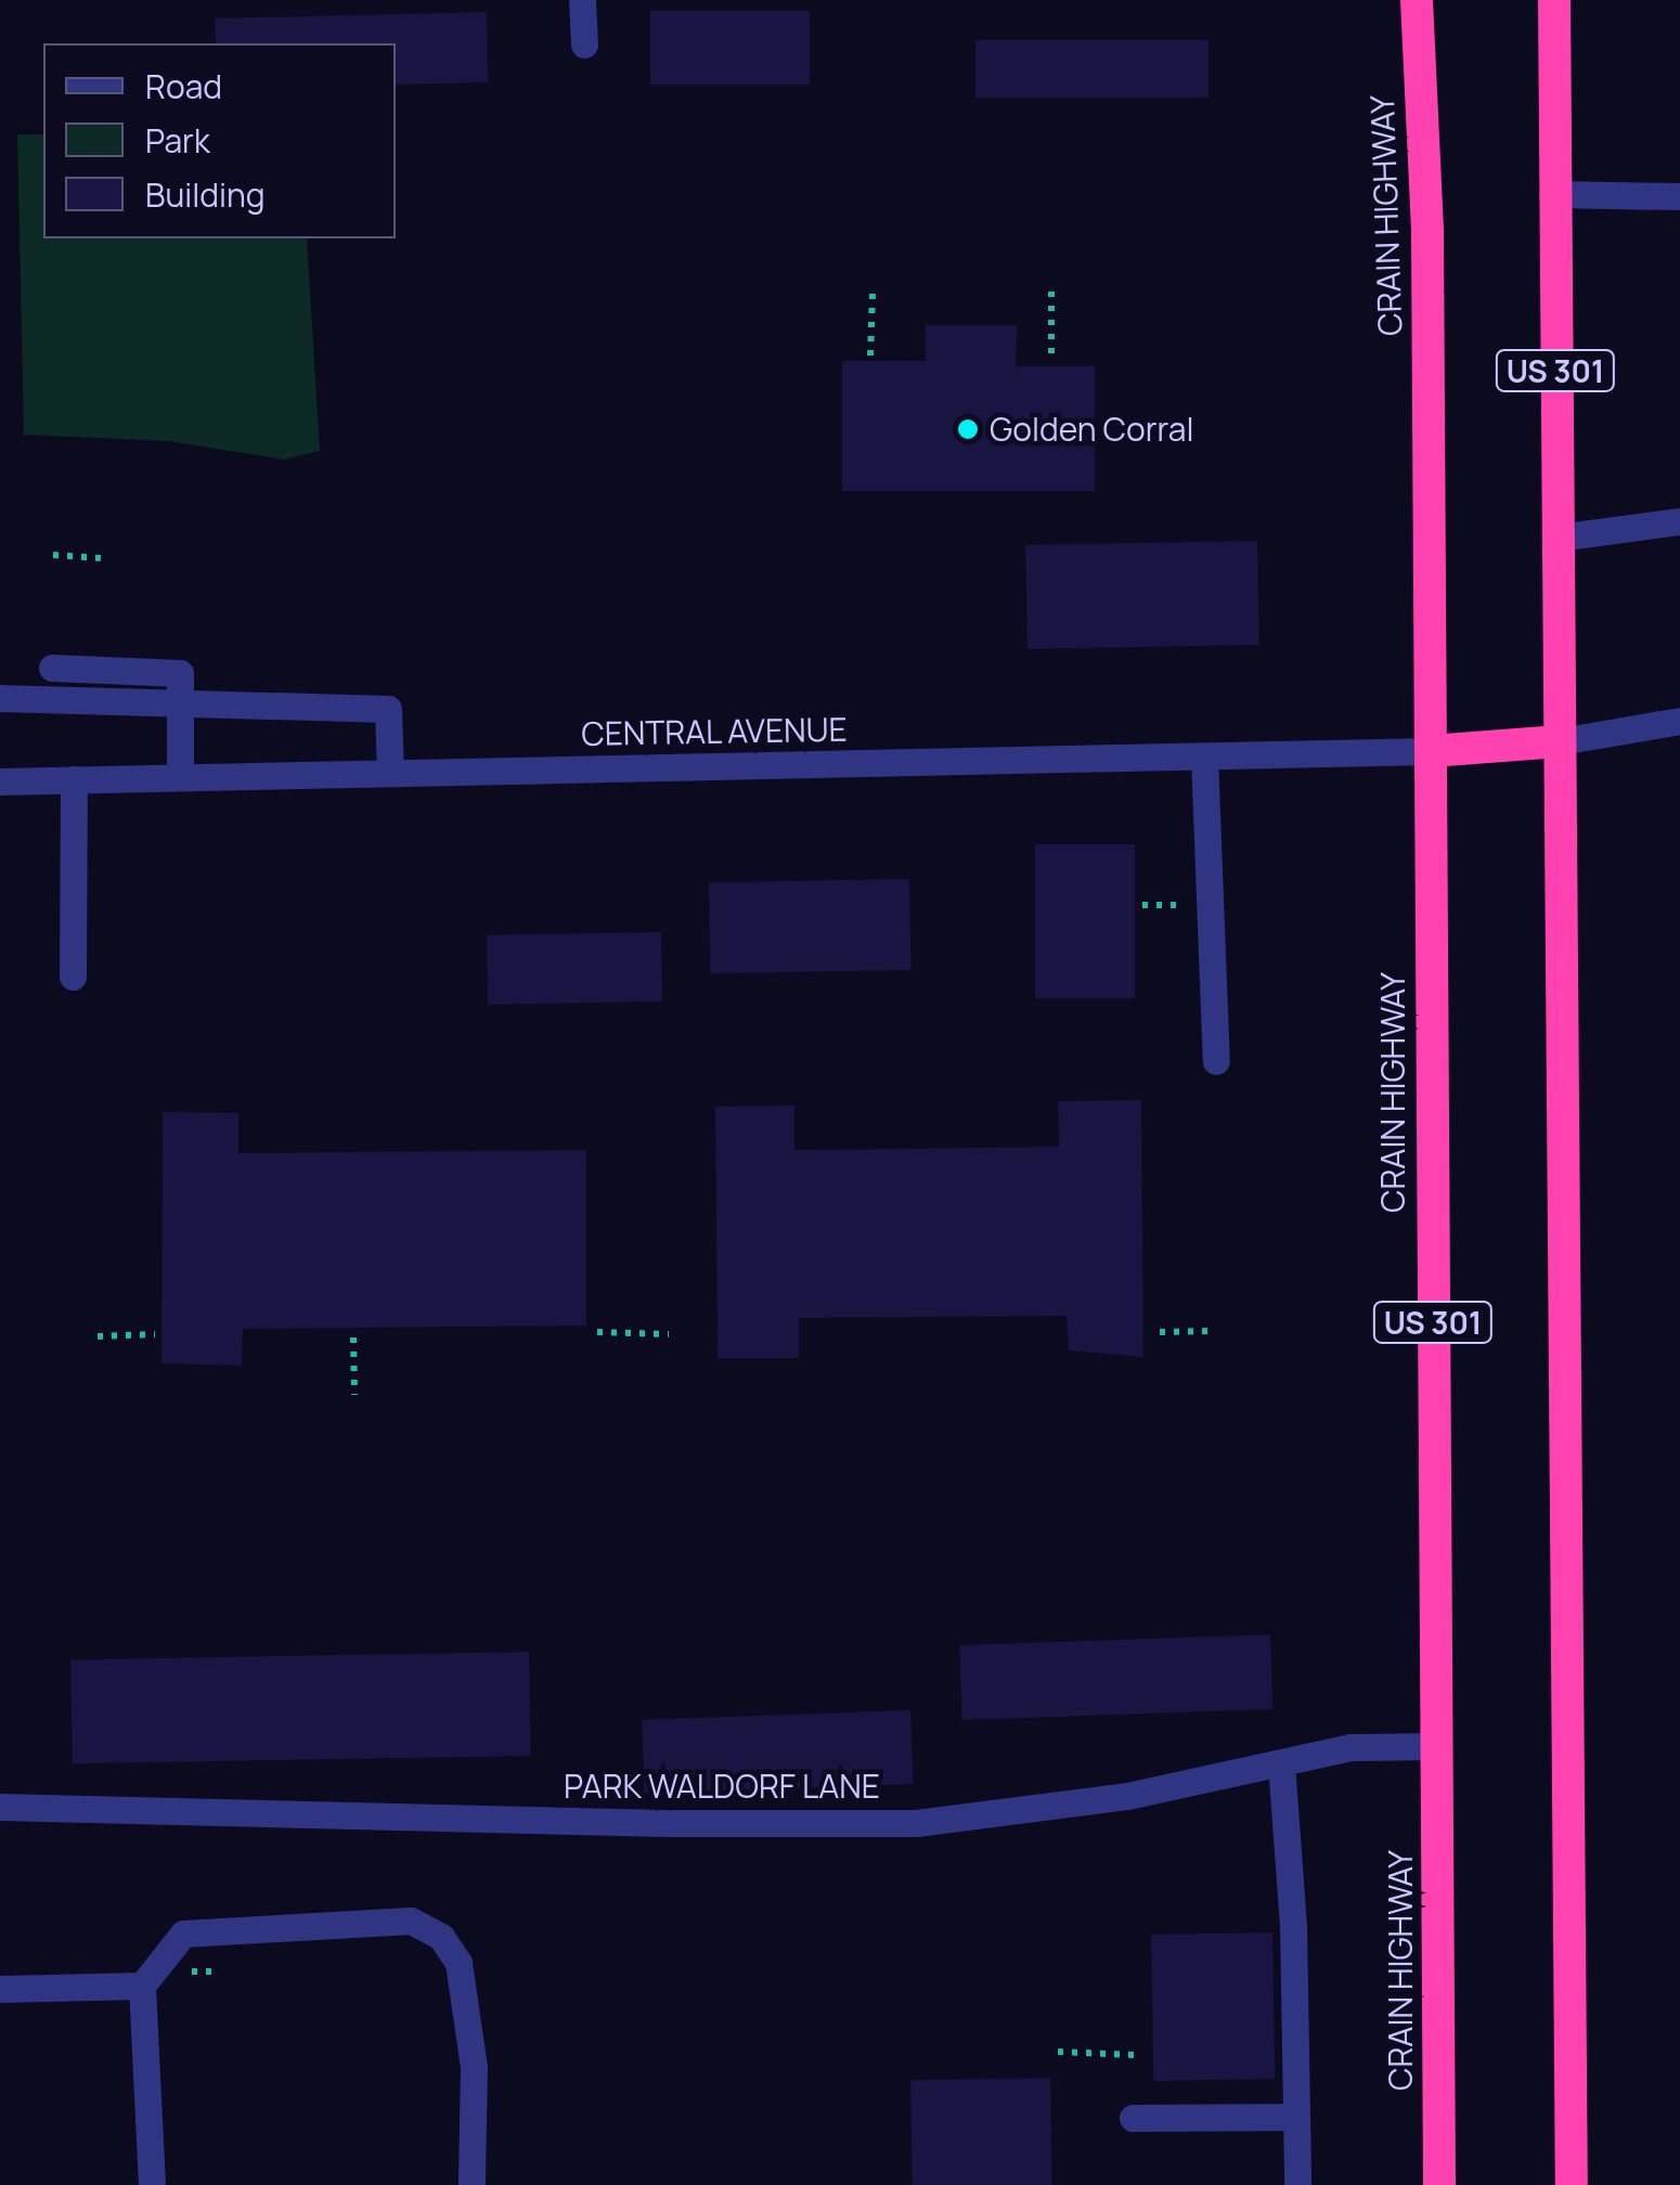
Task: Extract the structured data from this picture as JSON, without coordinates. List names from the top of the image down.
{
  "streets": {
    "highway": ["CRAIN HIGHWAY", "US 301"],
    "street": ["CENTRAL AVENUE", "PARK WALDORF LANE"]
  },
  "crossings": [
    ["CRAIN HIGHWAY", "CENTRAL AVENUE"],
    ["CRAIN HIGHWAY", "PARK WALDORF LANE"]
  ],
  "places": ["Golden Corral"],
  "legend": ["Road", "Park", "Building"]
}
